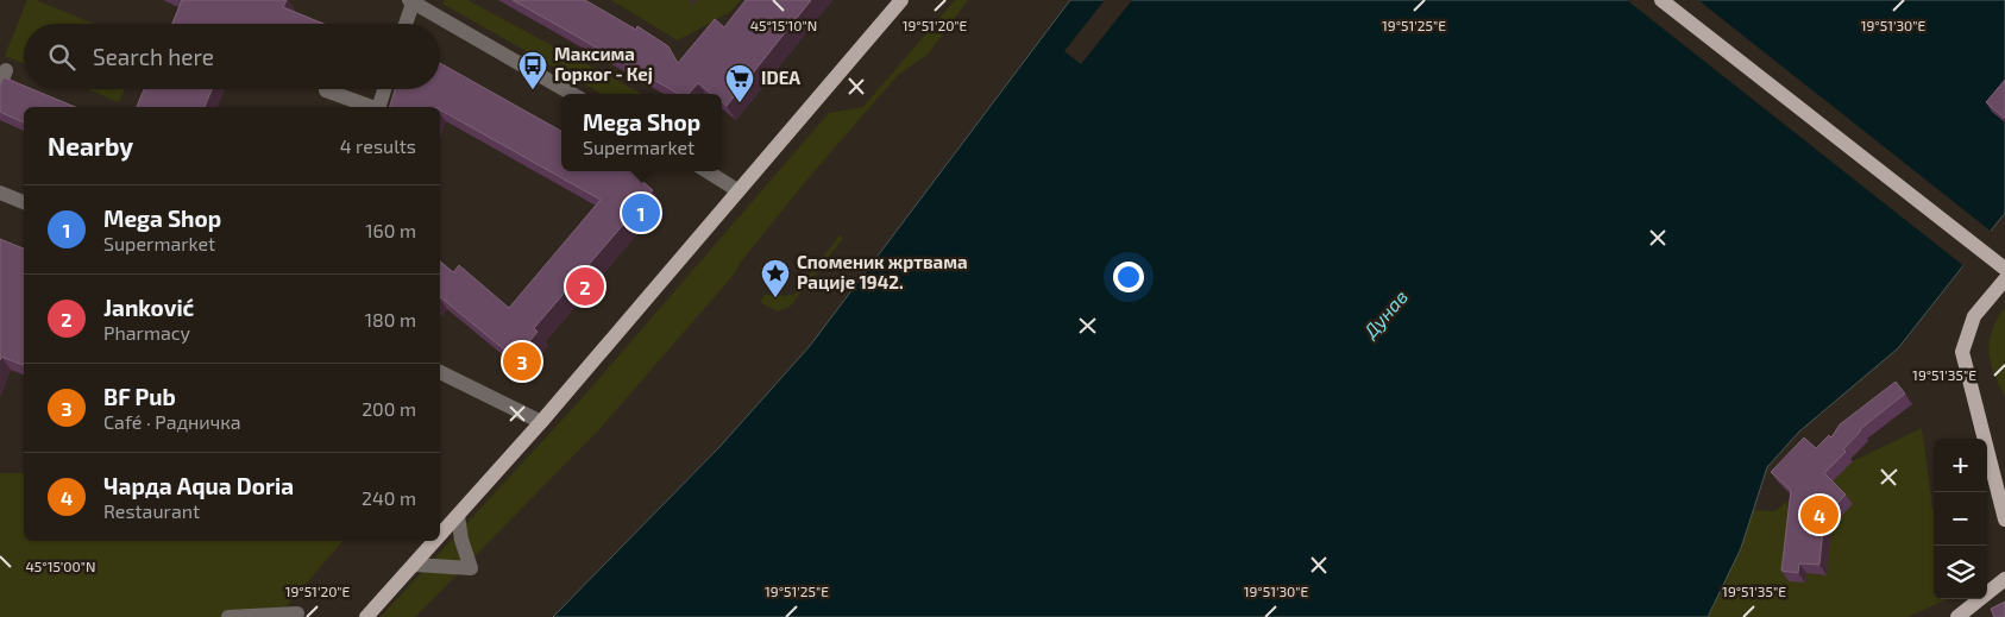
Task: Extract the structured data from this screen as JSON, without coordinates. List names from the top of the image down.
{
  "water": ["Дунав"],
  "places": {
    "bus stop": ["Максима Горког - Кеј"],
    "supermarket": ["IDEA"],
    "place": ["Споменик жртвама Рације 1942."]
  },
  "page": {
    "search": "Search here",
    "popup": ["Mega Shop", "Supermarket"],
    "heading": ["Nearby", "4 results"],
    "list": [
      {
        "mark": "1",
        "name": "Mega Shop",
        "note": "Supermarket",
        "value": "160 m"
      },
      {
        "mark": "2",
        "name": "Janković",
        "note": "Pharmacy",
        "value": "180 m"
      },
      {
        "mark": "3",
        "name": "BF Pub",
        "note": "Café · Радничка",
        "value": "200 m"
      },
      {
        "mark": "4",
        "name": "Чарда Aqua Doria",
        "note": "Restaurant",
        "value": "240 m"
      }
    ],
    "pins": [
      "1",
      "2",
      "3",
      "4"
    ],
    "map_buttons": ["+", "−"]
  },
  "coordinates": [
    "19°51'20\"E",
    "19°51'25\"E",
    "19°51'30\"E",
    "45°15'10\"N",
    "19°51'35\"E",
    "45°15'00\"N"
  ]
}
